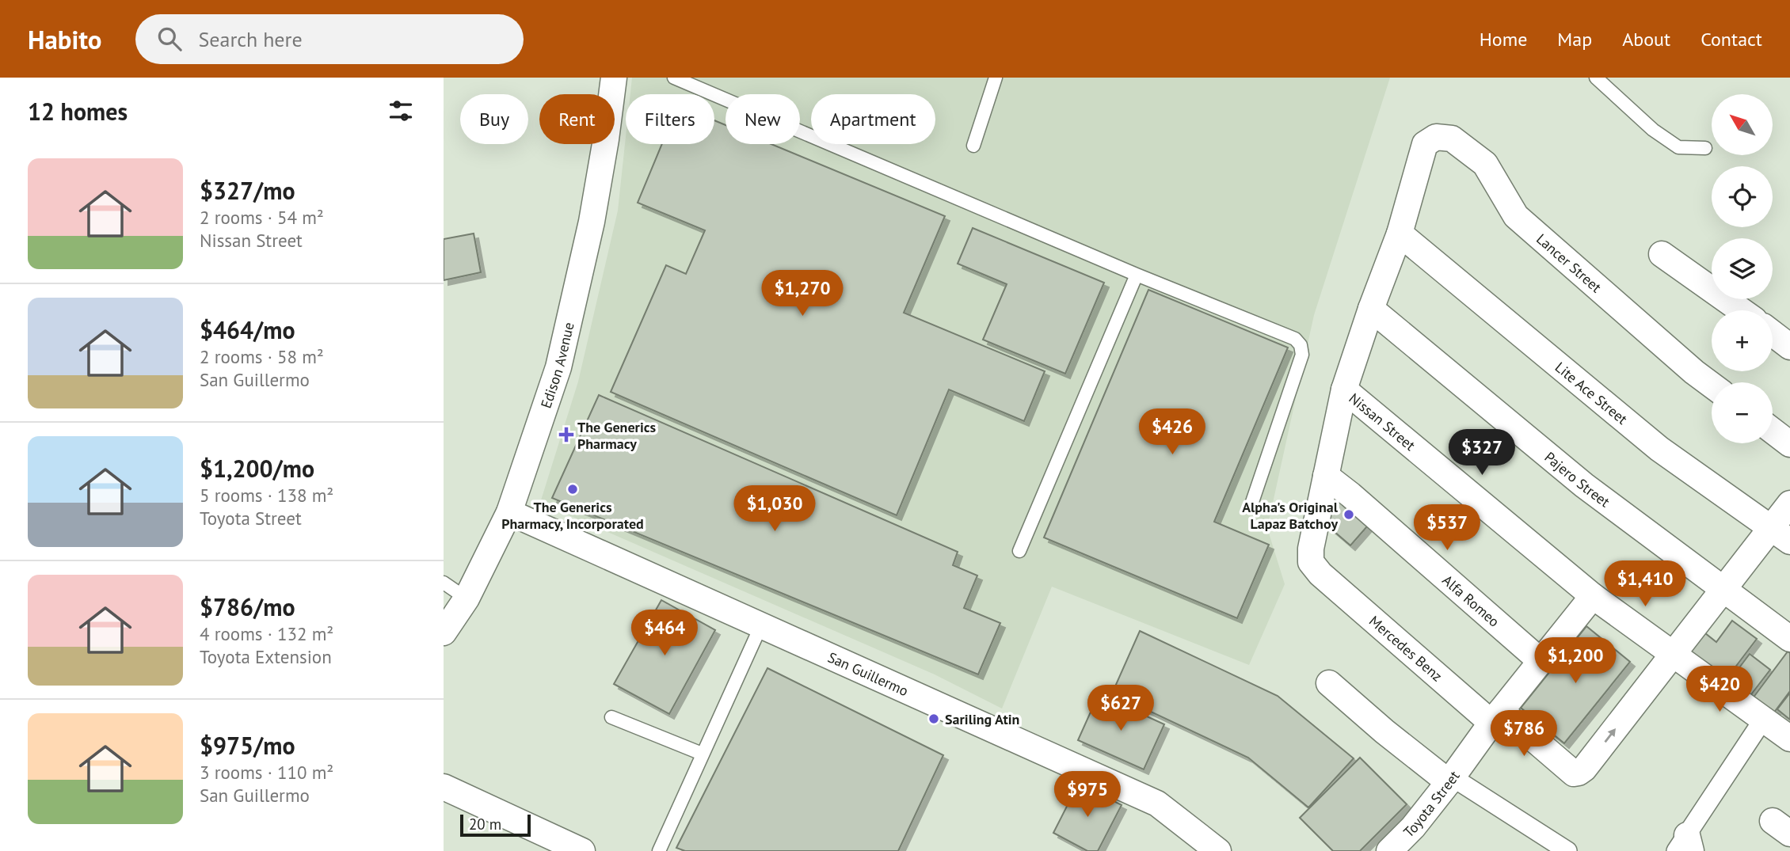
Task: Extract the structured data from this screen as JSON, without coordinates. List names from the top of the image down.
{
  "streets": {
    "street": [
      "Lancer Street",
      "Edison Avenue",
      "Lite Ace Street",
      "Nissan Street",
      "Pajero Street",
      "Alfa Romeo",
      "Mercedes Benz",
      "San Guillermo",
      "Toyota Street"
    ]
  },
  "crossings": [
    ["Lancer Street", "Lite Ace Street"],
    ["Edison Avenue", "San Guillermo"],
    ["Nissan Street", "Mercedes Benz"],
    ["Nissan Street", "Toyota Street"],
    ["Alfa Romeo", "Mercedes Benz"],
    ["Alfa Romeo", "Toyota Street"],
    ["Mercedes Benz", "Toyota Street"]
  ],
  "places": {
    "health": ["The Generics Pharmacy"],
    "other": ["The Generics Pharmacy, Incorporated", "Alpha's Original Lapaz Batchoy", "Sariling Atin"]
  },
  "scale_bar": "20 m",
  "north": "top left",
  "page": {
    "header": "Habito",
    "search": "Search here",
    "nav": [
      "Home",
      "Map",
      "About",
      "Contact"
    ],
    "heading": "12 homes",
    "map_buttons": ["+", "−"],
    "chip": [
      "Buy",
      "Rent",
      "Filters",
      "New",
      "Apartment"
    ],
    "list": [
      {
        "name": "$327/mo",
        "note": "2 rooms · 54 m² · Nissan Street"
      },
      {
        "name": "$464/mo",
        "note": "2 rooms · 58 m² · San Guillermo"
      },
      {
        "name": "$1,200/mo",
        "note": "5 rooms · 138 m² · Toyota Street"
      },
      {
        "name": "$786/mo",
        "note": "4 rooms · 132 m² · Toyota Extension"
      },
      {
        "name": "$975/mo",
        "note": "3 rooms · 110 m² · San Guillermo"
      }
    ],
    "price": [
      "$1,270",
      "$426",
      "$327",
      "$1,030",
      "$537",
      "$1,410",
      "$464",
      "$1,200",
      "$420",
      "$627",
      "$786",
      "$975"
    ],
    "scale": "20 m"
  }
}
